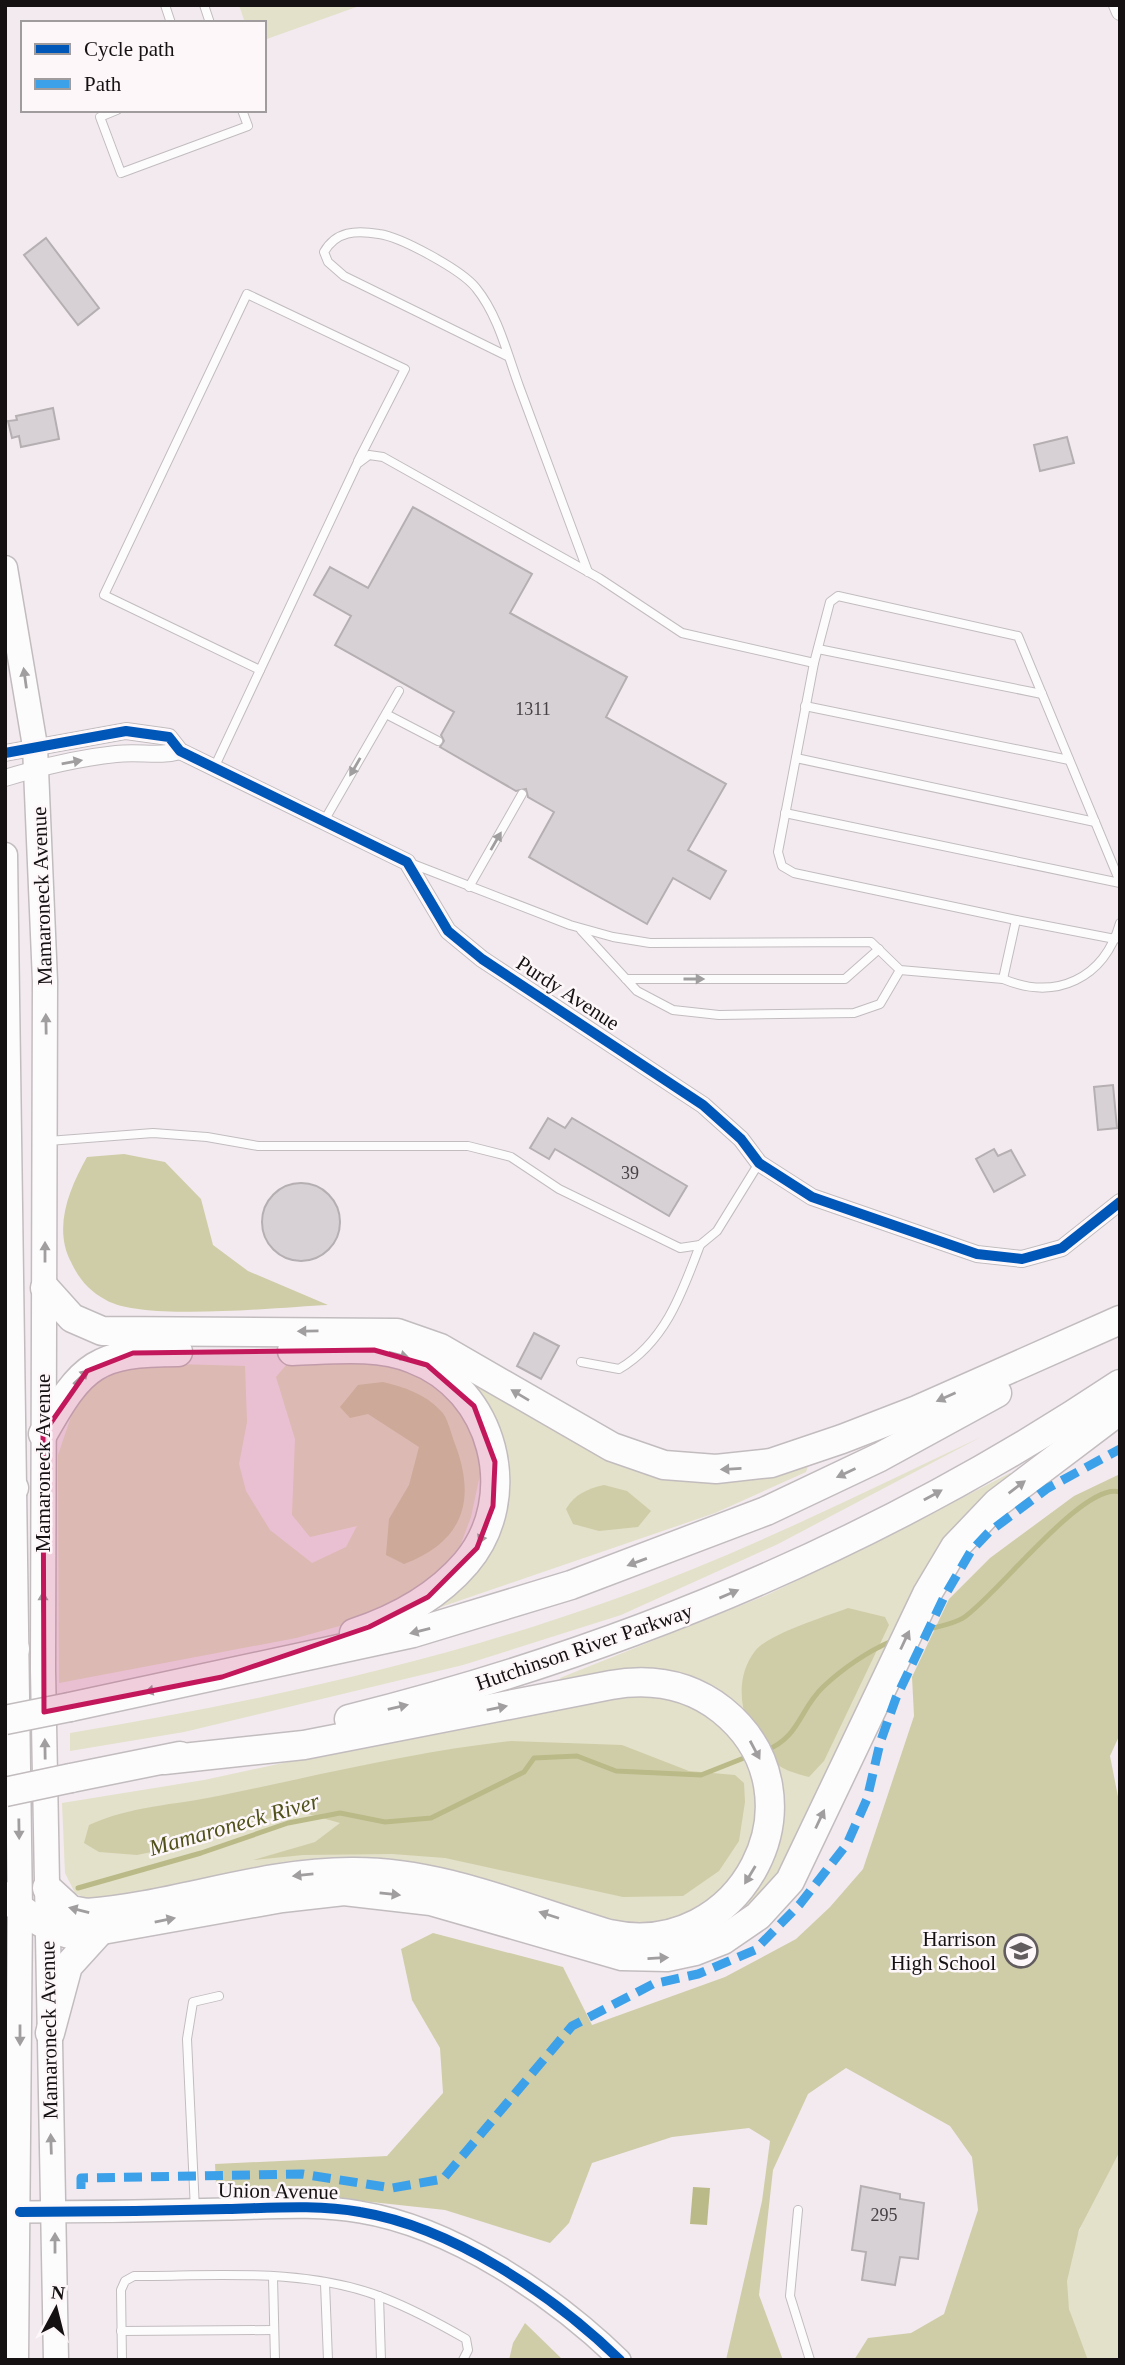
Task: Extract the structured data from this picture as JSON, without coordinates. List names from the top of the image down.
{
  "streets": {
    "highway": ["Hutchinson River Parkway"],
    "main road": ["Mamaroneck Avenue"],
    "street": ["Purdy Avenue", "Union Avenue"]
  },
  "crossings": [
    ["Mamaroneck Avenue", "Union Avenue"]
  ],
  "water": ["Mamaroneck River"],
  "places": {
    "school or university": ["Harrison High School"]
  },
  "house_numbers": ["1311", "39", "295"],
  "legend": ["Cycle path", "Path"],
  "north": "top"
}
